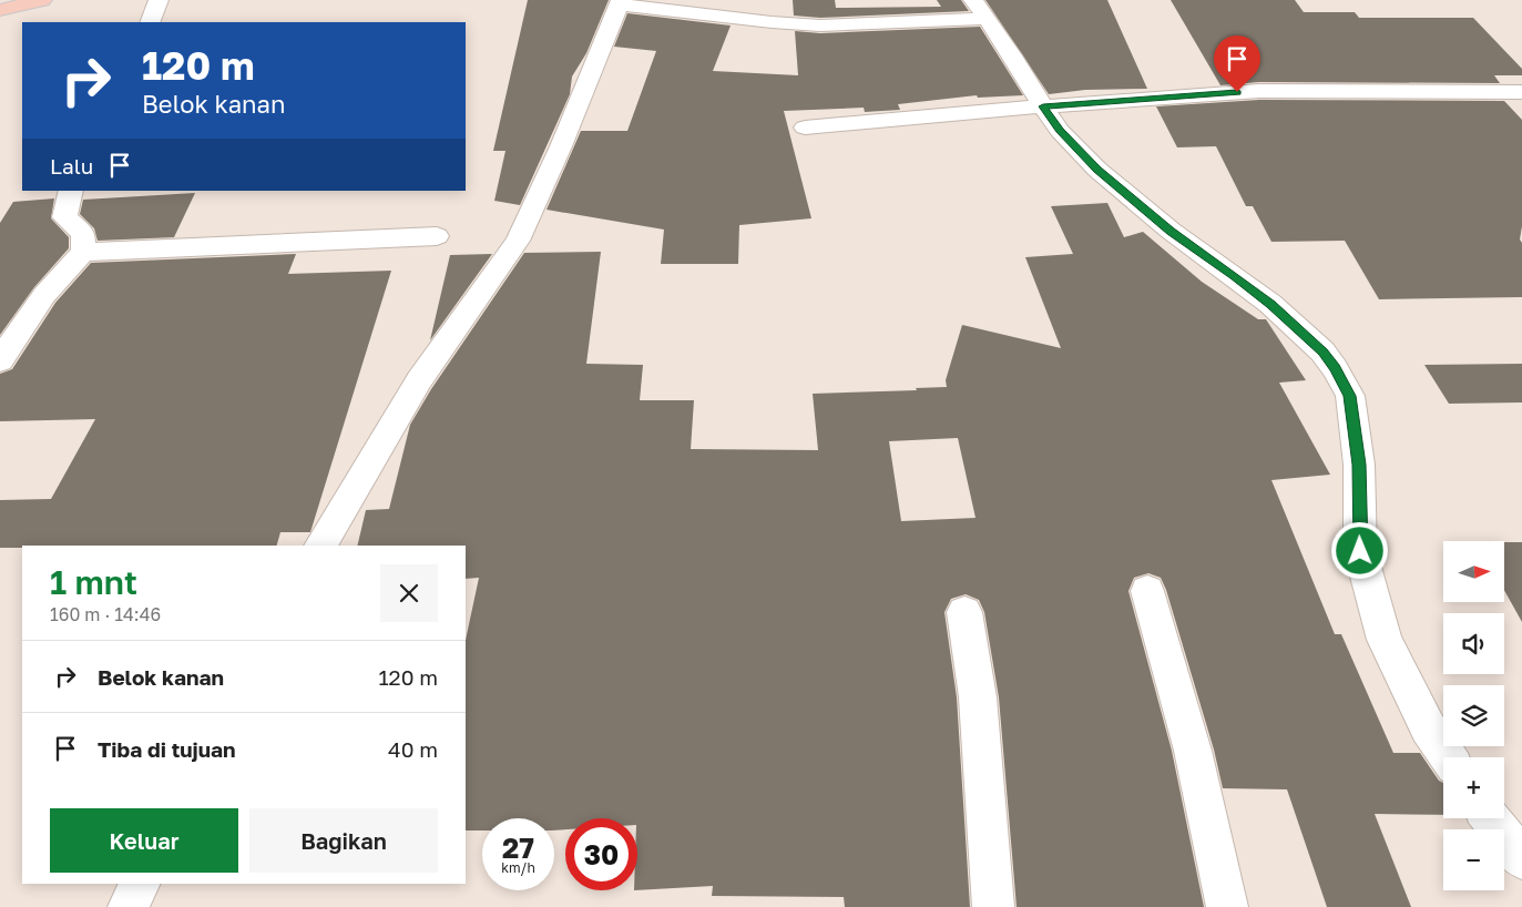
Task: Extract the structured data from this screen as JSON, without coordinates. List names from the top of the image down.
{
  "north": "right",
  "page": {
    "turn": ["120 m", "Belok kanan"],
    "then": "Lalu",
    "map_buttons": ["+", "−"],
    "heading": ["1 mnt", "160 m · 14:46"],
    "list": [
      {
        "name": "Belok kanan",
        "value": "120 m"
      },
      {
        "name": "Tiba di tujuan",
        "value": "40 m"
      }
    ],
    "buttons": ["Keluar", "Bagikan"],
    "speed": "27 km/h",
    "limit": "30"
  }
}
